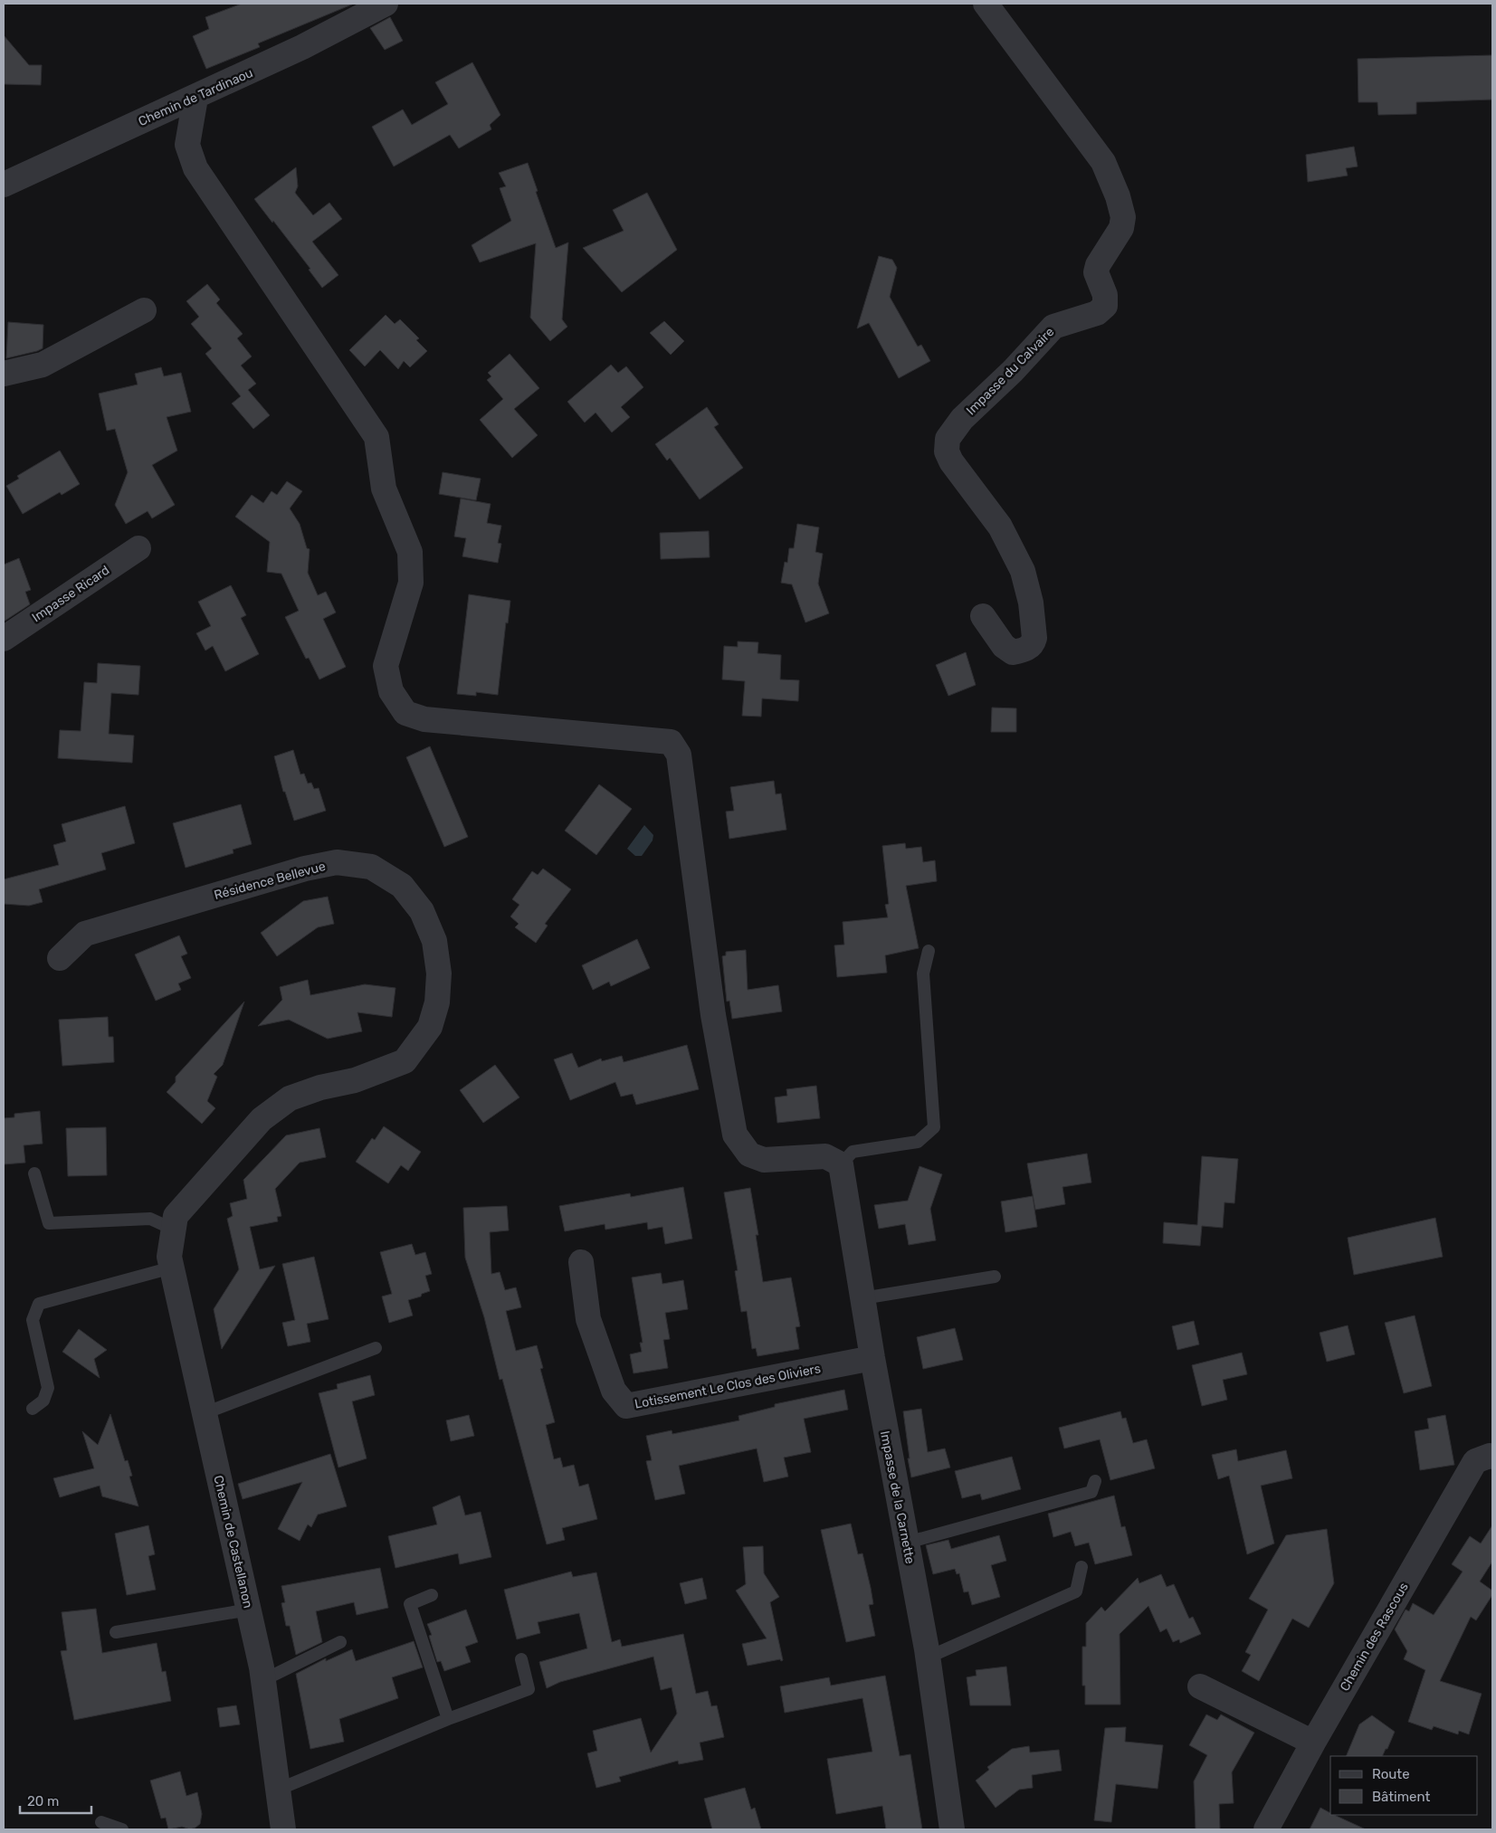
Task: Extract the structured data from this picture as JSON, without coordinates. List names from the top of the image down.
{
  "streets": {
    "street": [
      "Chemin de Tardinaou",
      "Impasse du Calvaire",
      "Impasse Ricard",
      "Résidence Bellevue",
      "Lotissement Le Clos des Oliviers",
      "Impasse de la Carnette",
      "Chemin de Castellanon",
      "Chemin des Rascous"
    ]
  },
  "crossings": [
    ["Résidence Bellevue", "Chemin de Castellanon"],
    ["Lotissement Le Clos des Oliviers", "Impasse de la Carnette"]
  ],
  "legend": ["Route", "Bâtiment"],
  "scale_bar": "20 m"
}
